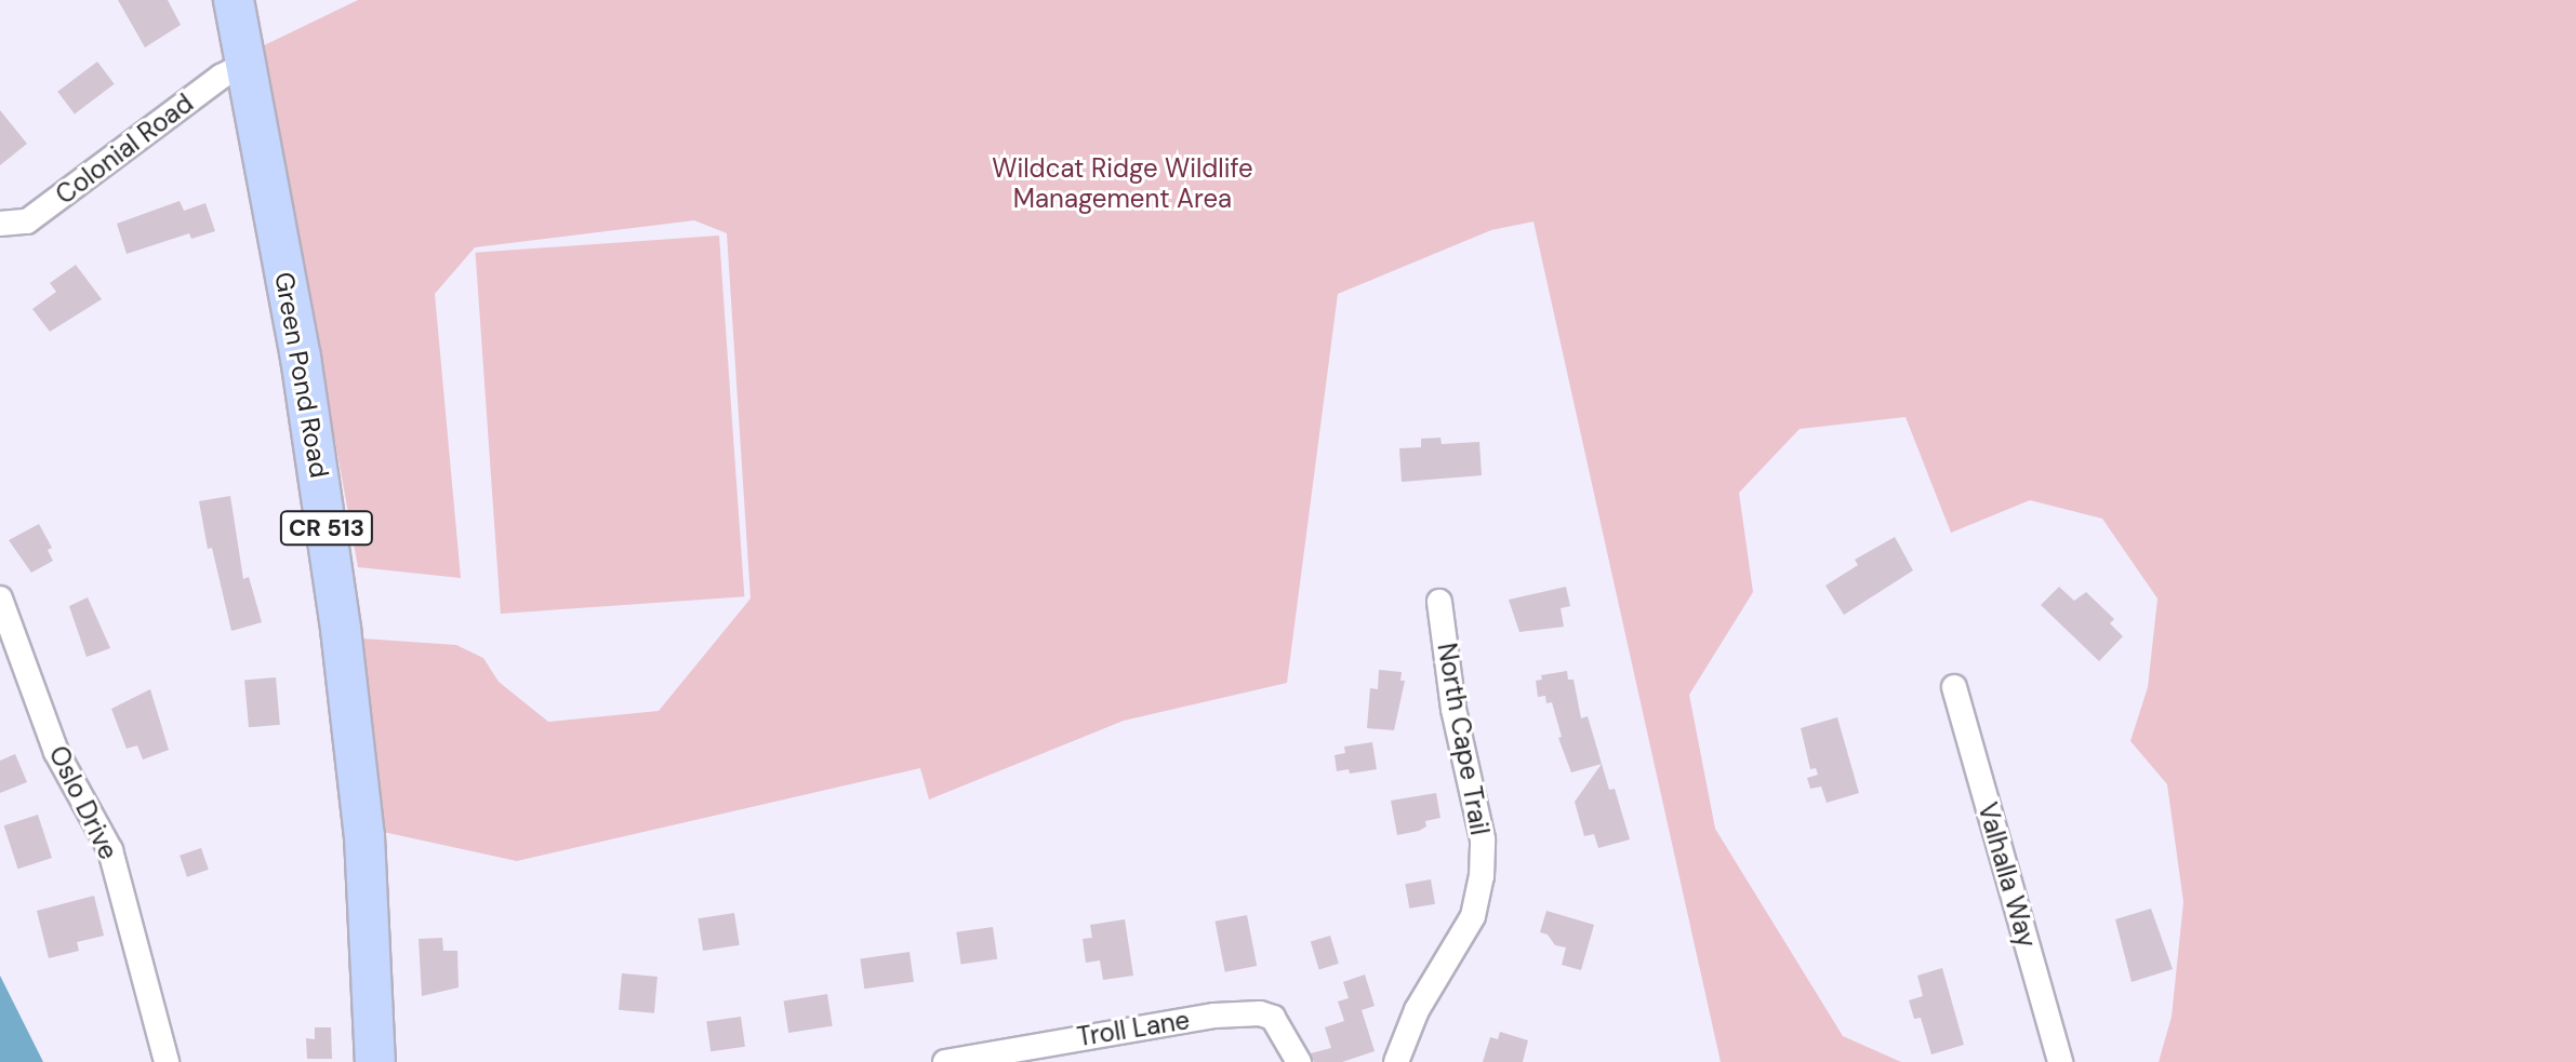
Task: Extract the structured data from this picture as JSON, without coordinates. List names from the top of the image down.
{
  "streets": {
    "main road": ["Green Pond Road", "CR 513"],
    "street": [
      "Colonial Road",
      "North Cape Trail",
      "Oslo Drive",
      "Valhalla Way",
      "Troll Lane"
    ]
  },
  "crossings": [
    ["Colonial Road", "Green Pond Road"]
  ],
  "parks": ["Wildcat Ridge Wildlife Management Area"]
}
